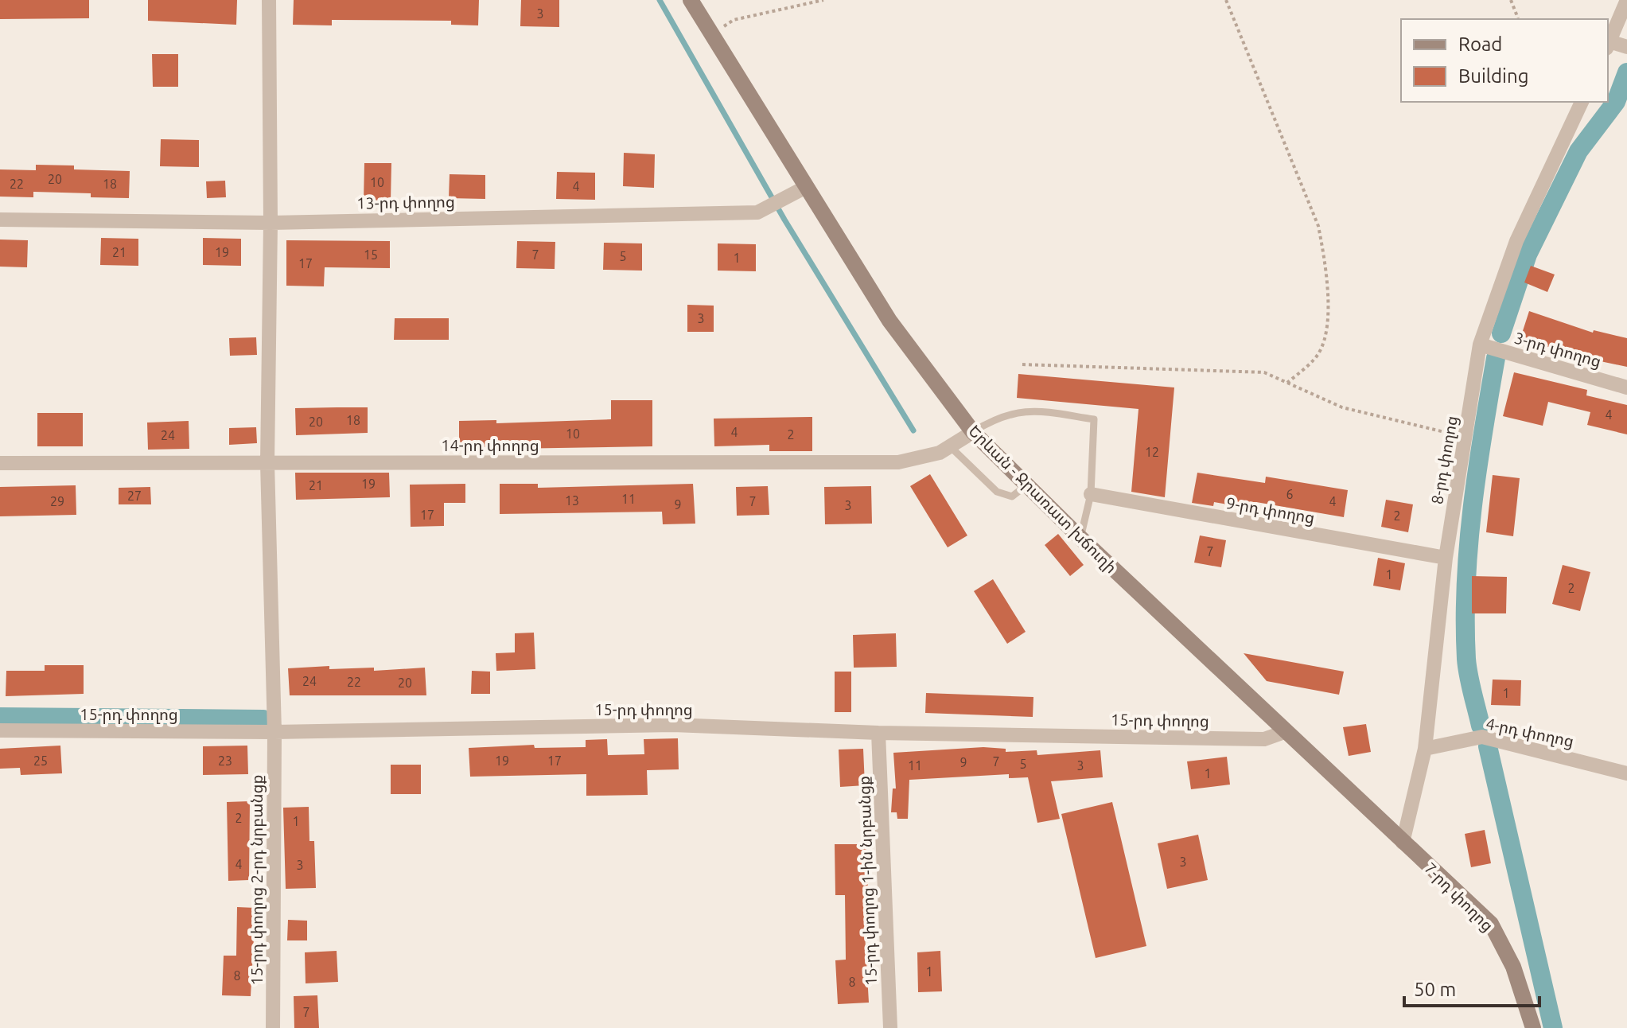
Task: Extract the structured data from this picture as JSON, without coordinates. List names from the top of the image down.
{
  "streets": {
    "main road": ["Երևան - Ջրառատ խճուղի", "7-րդ փողոց"],
    "street": [
      "13-րդ փողոց",
      "3-րդ փողոց",
      "14-րդ փողոց",
      "8-րդ փողոց",
      "9-րդ փողոց",
      "15-րդ փողոց",
      "4-րդ փողոց",
      "15-րդ փողոց 2-րդ նրբանցք",
      "15-րդ փողոց 1-ին նրբանցք"
    ]
  },
  "crossings": [
    ["13-րդ փողոց", "Երևան - Ջրառատ խճուղի"],
    ["13-րդ փողոց", "15-րդ փողոց 2-րդ նրբանցք"],
    ["3-րդ փողոց", "8-րդ փողոց"],
    ["14-րդ փողոց", "Երևան - Ջրառատ խճուղի"],
    ["14-րդ փողոց", "15-րդ փողոց 2-րդ նրբանցք"],
    ["8-րդ փողոց", "Երևան - Ջրառատ խճուղի"],
    ["8-րդ փողոց", "9-րդ փողոց"],
    ["8-րդ փողոց", "4-րդ փողոց"],
    ["8-րդ փողոց", "7-րդ փողոց"],
    ["Երևան - Ջրառատ խճուղի", "15-րդ փողոց"],
    ["Երևան - Ջրառատ խճուղի", "7-րդ փողոց"],
    ["15-րդ փողոց", "15-րդ փողոց 2-րդ նրբանցք"],
    ["15-րդ փողոց", "15-րդ փողոց 1-ին նրբանցք"]
  ],
  "house_numbers": [
    "3",
    "20",
    "10",
    "22",
    "18",
    "4",
    "21",
    "19",
    "15",
    "7",
    "5",
    "1",
    "17",
    "3",
    "4",
    "18",
    "20",
    "4",
    "10",
    "2",
    "24",
    "12",
    "19",
    "21",
    "6",
    "27",
    "11",
    "13",
    "29",
    "7",
    "4",
    "9",
    "3",
    "17",
    "2",
    "7",
    "1",
    "2",
    "24",
    "22",
    "20",
    "1",
    "25",
    "23",
    "19",
    "17",
    "7",
    "9",
    "5",
    "11",
    "3",
    "1",
    "2",
    "1",
    "3",
    "4",
    "3",
    "1",
    "8",
    "8",
    "7"
  ],
  "legend": ["Road", "Building"],
  "scale_bar": "50 m"
}
